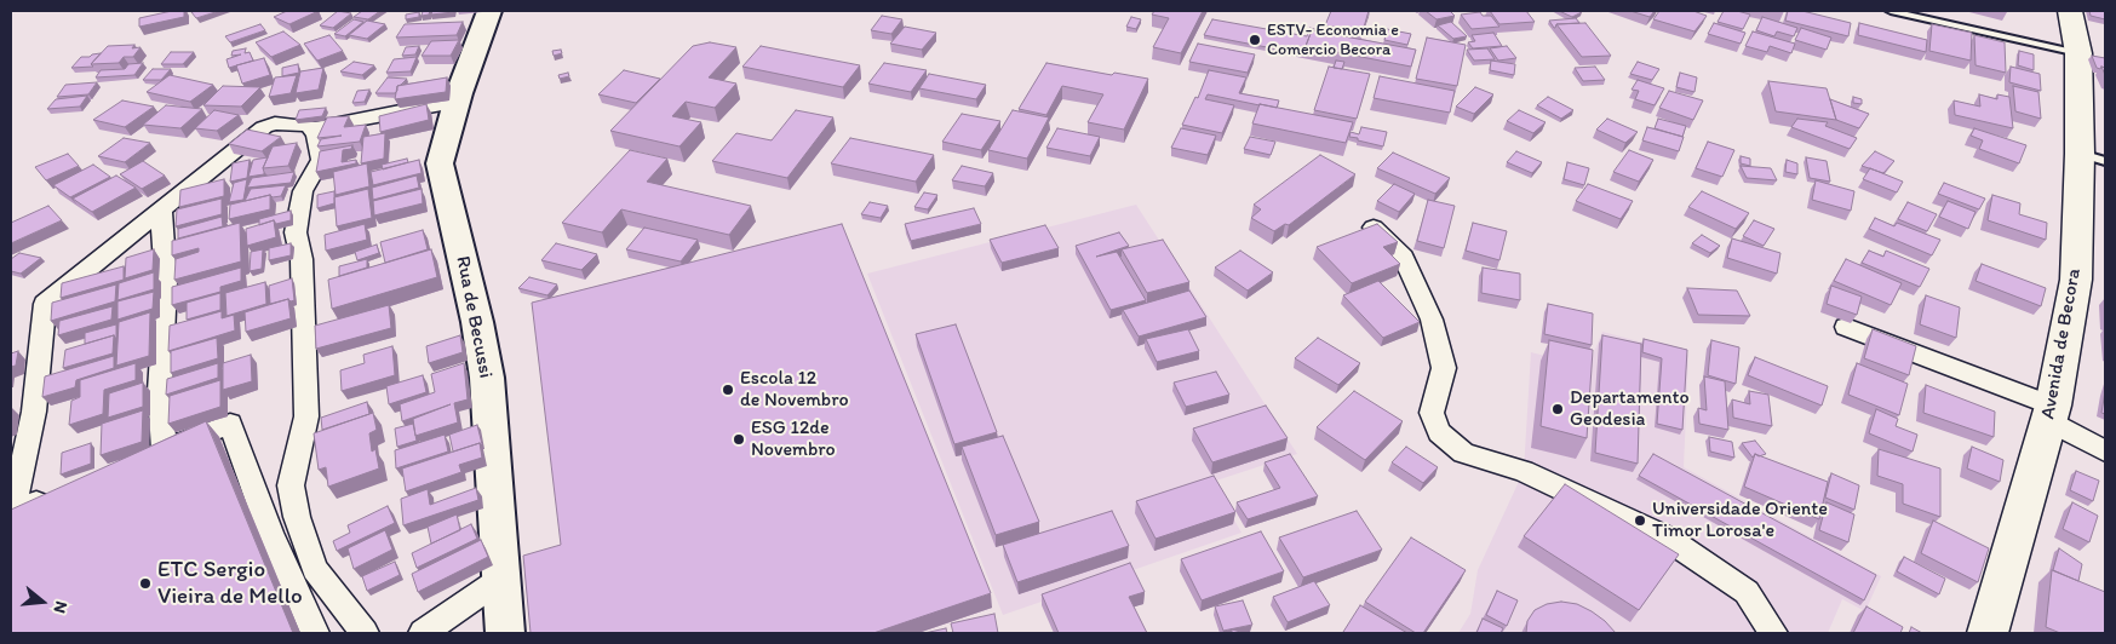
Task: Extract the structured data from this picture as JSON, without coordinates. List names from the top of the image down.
{
  "streets": {
    "main road": ["Avenida de Becora"],
    "street": ["Rua de Becussi"]
  },
  "places": [
    "ESTV- Economia e Comercio Becora",
    "Escola 12 de Novembro",
    "Departamento Geodesia",
    "ESG 12de Novembro",
    "Universidade Oriente Timor Lorosa'e",
    "ETC Sergio Vieira de Mello"
  ],
  "north": "right"
}
